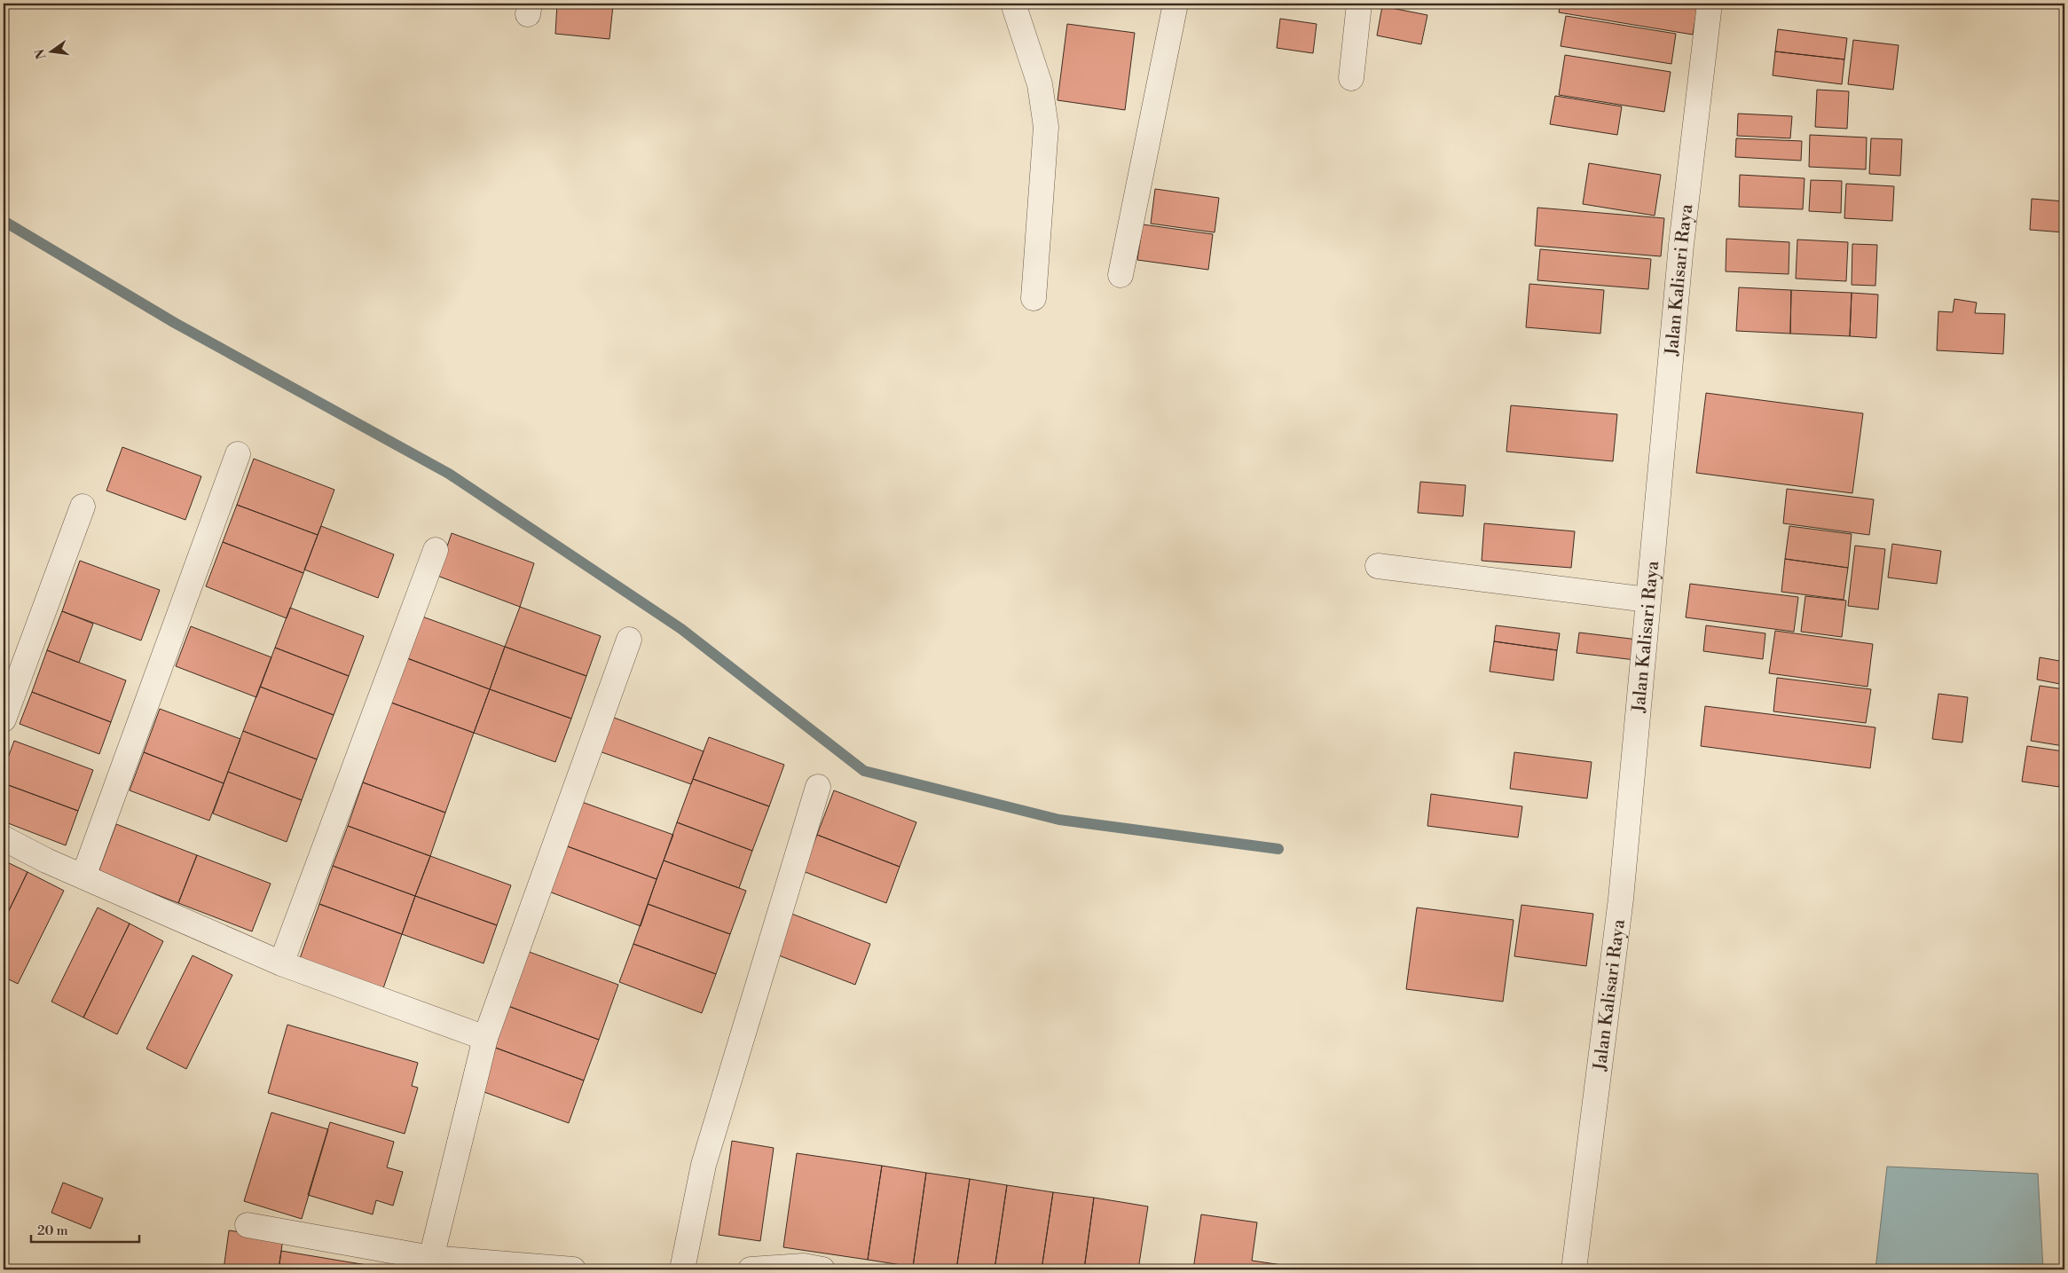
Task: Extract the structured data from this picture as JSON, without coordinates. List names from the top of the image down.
{
  "streets": {
    "street": ["Jalan Kalisari Raya"]
  },
  "scale_bar": "20 m",
  "north": "left"
}
